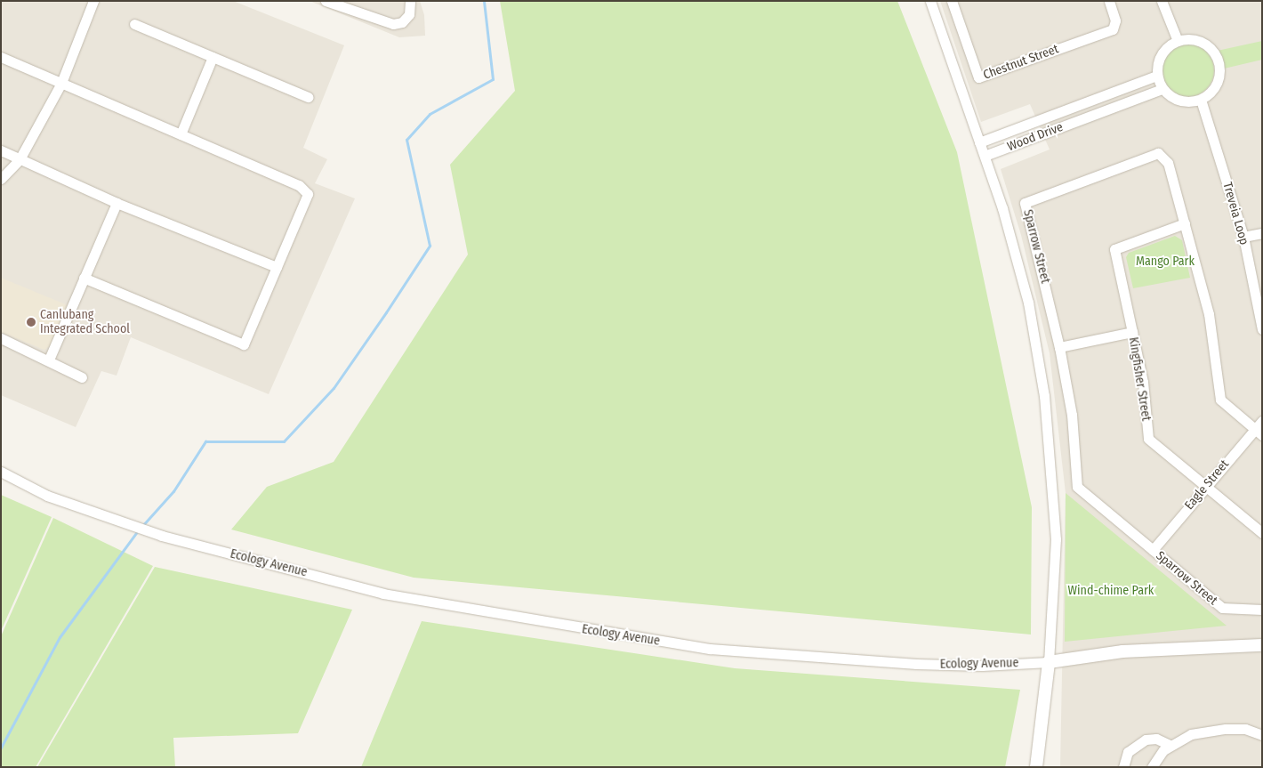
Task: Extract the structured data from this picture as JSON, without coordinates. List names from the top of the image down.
{
  "streets": {
    "street": [
      "Chestnut Street",
      "Wood Drive",
      "Treveia Loop",
      "Sparrow Street",
      "Kingfisher Street",
      "Eagle Street",
      "Ecology Avenue"
    ]
  },
  "crossings": [
    ["Wood Drive", "Treveia Loop"],
    ["Sparrow Street", "Kingfisher Street"],
    ["Sparrow Street", "Eagle Street"],
    ["Kingfisher Street", "Eagle Street"]
  ],
  "parks": ["Mango Park", "Wind-chime Park"],
  "places": ["Canlubang Integrated School"]
}
